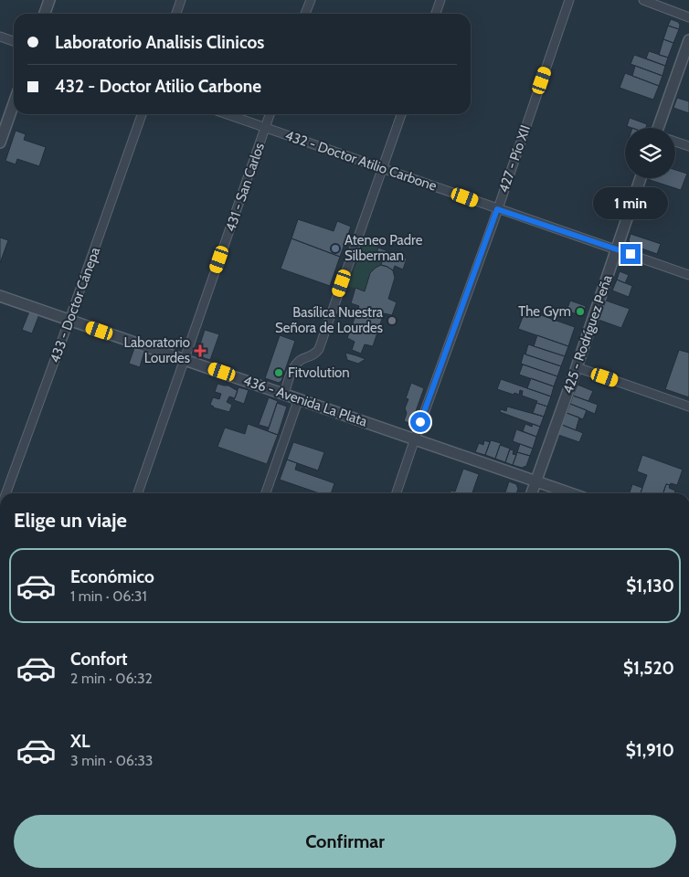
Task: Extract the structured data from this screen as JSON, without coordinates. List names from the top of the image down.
{
  "streets": {
    "street": [
      "427 - Pío XII",
      "432 - Doctor Atilio Carbone",
      "431 - San Carlos",
      "433 - Doctor Cánepa",
      "425 - Rodríguez Peña",
      "436 - Avenida La Plata"
    ]
  },
  "crossings": [
    ["427 - Pío XII", "432 - Doctor Atilio Carbone"],
    ["427 - Pío XII", "436 - Avenida La Plata"],
    ["432 - Doctor Atilio Carbone", "431 - San Carlos"],
    ["432 - Doctor Atilio Carbone", "425 - Rodríguez Peña"],
    ["431 - San Carlos", "436 - Avenida La Plata"],
    ["433 - Doctor Cánepa", "436 - Avenida La Plata"],
    ["425 - Rodríguez Peña", "436 - Avenida La Plata"]
  ],
  "places": {
    "other": [
      "Ateneo Padre Silberman",
      "The Gym",
      "Basílica Nuestra Señora de Lourdes",
      "Fitvolution"
    ],
    "health": ["Laboratorio Lourdes"]
  },
  "page": {
    "banner": ["Laboratorio Analisis Clinicos", "432 - Doctor Atilio Carbone"],
    "bubble": "1 min",
    "heading": "Elige un viaje",
    "list": [
      {
        "name": "Económico",
        "note": "1 min · 06:31",
        "value": "$1,130"
      },
      {
        "name": "Confort",
        "note": "2 min · 06:32",
        "value": "$1,520"
      },
      {
        "name": "XL",
        "note": "3 min · 06:33",
        "value": "$1,910"
      }
    ],
    "buttons": "Confirmar"
  }
}
